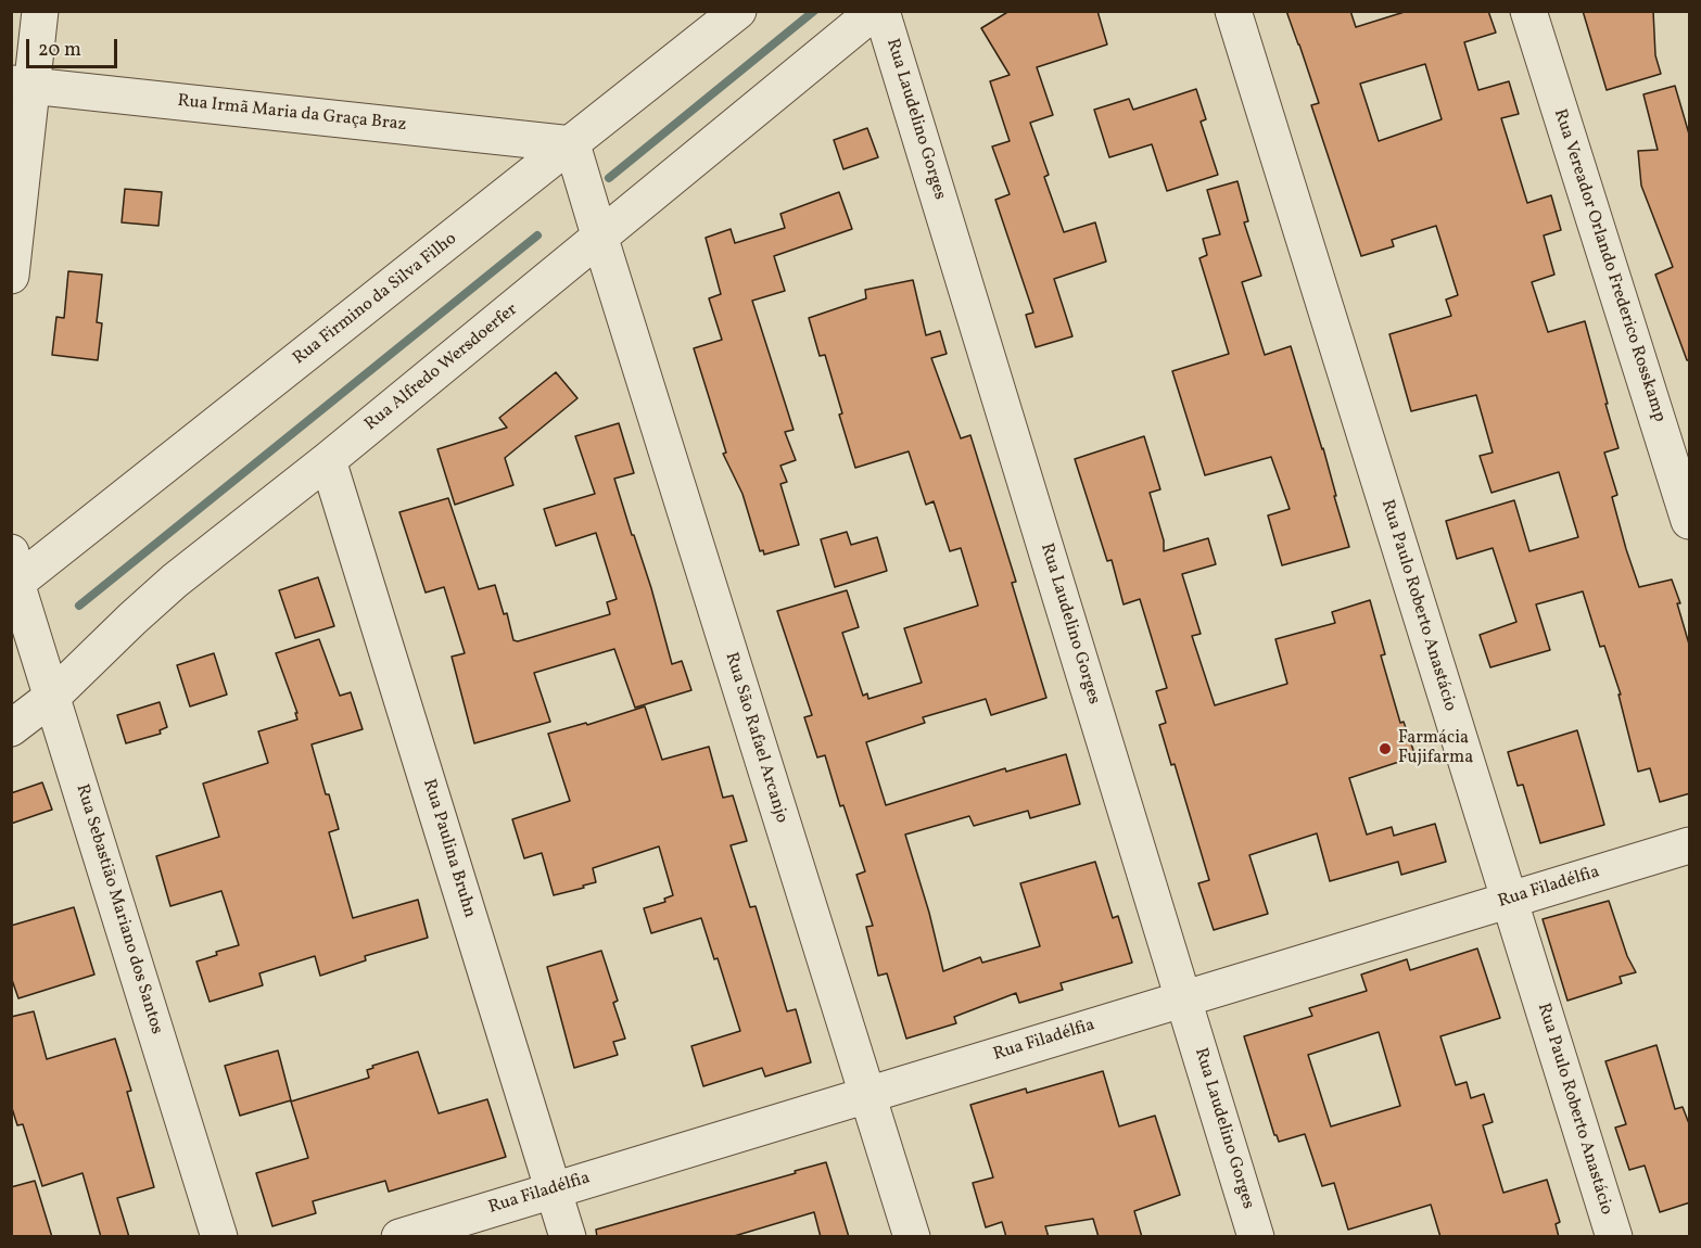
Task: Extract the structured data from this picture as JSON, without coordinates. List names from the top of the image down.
{
  "streets": {
    "street": [
      "Rua Irmã Maria da Graça Braz",
      "Rua Laudelino Gorges",
      "Rua Vereador Orlando Frederico Rosskamp",
      "Rua Firmino da Silva Filho",
      "Rua Alfredo Wersdoerfer",
      "Rua Paulo Roberto Anastácio",
      "Rua São Rafael Arcanjo",
      "Rua Paulina Bruhn",
      "Rua Filadélfia",
      "Rua Sebastião Mariano dos Santos"
    ]
  },
  "crossings": [
    ["Rua Irmã Maria da Graça Braz", "Rua Firmino da Silva Filho"],
    ["Rua Irmã Maria da Graça Braz", "Rua São Rafael Arcanjo"],
    ["Rua Laudelino Gorges", "Rua Filadélfia"],
    ["Rua Firmino da Silva Filho", "Rua São Rafael Arcanjo"],
    ["Rua Firmino da Silva Filho", "Rua Sebastião Mariano dos Santos"],
    ["Rua Alfredo Wersdoerfer", "Rua São Rafael Arcanjo"],
    ["Rua Alfredo Wersdoerfer", "Rua Paulina Bruhn"],
    ["Rua Alfredo Wersdoerfer", "Rua Sebastião Mariano dos Santos"],
    ["Rua Paulo Roberto Anastácio", "Rua Filadélfia"],
    ["Rua São Rafael Arcanjo", "Rua Filadélfia"],
    ["Rua Paulina Bruhn", "Rua Filadélfia"]
  ],
  "places": ["Farmácia Fujifarma"],
  "scale_bar": "20 m"
}
